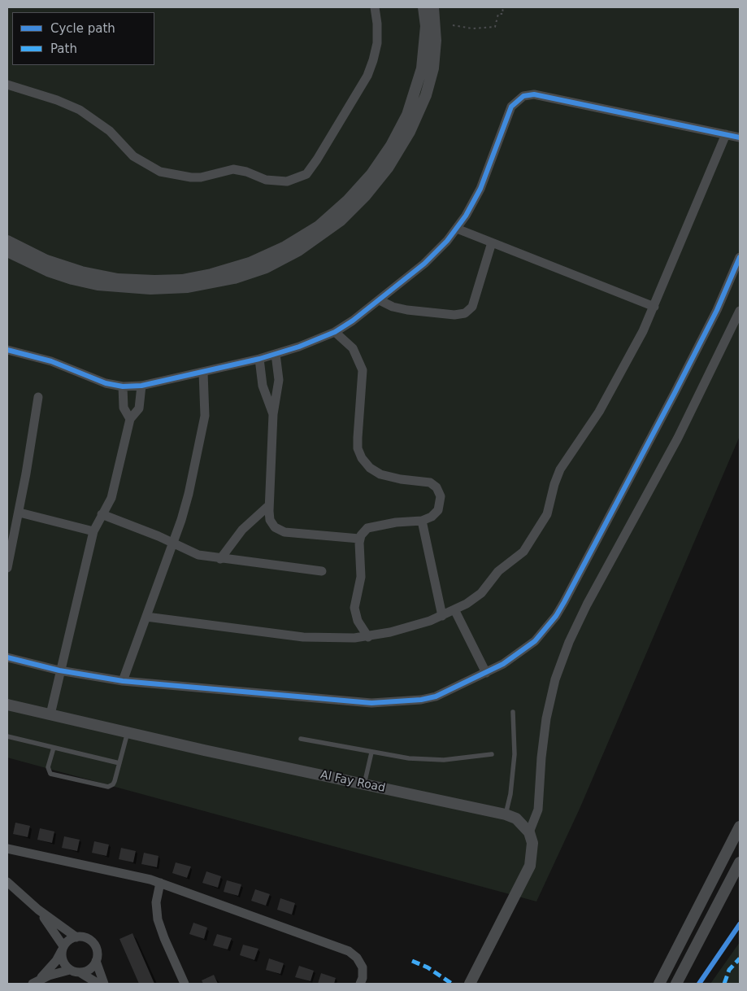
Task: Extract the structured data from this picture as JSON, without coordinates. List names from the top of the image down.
{
  "streets": {
    "street": ["Al Fay Road"]
  },
  "legend": ["Cycle path", "Path"]
}
